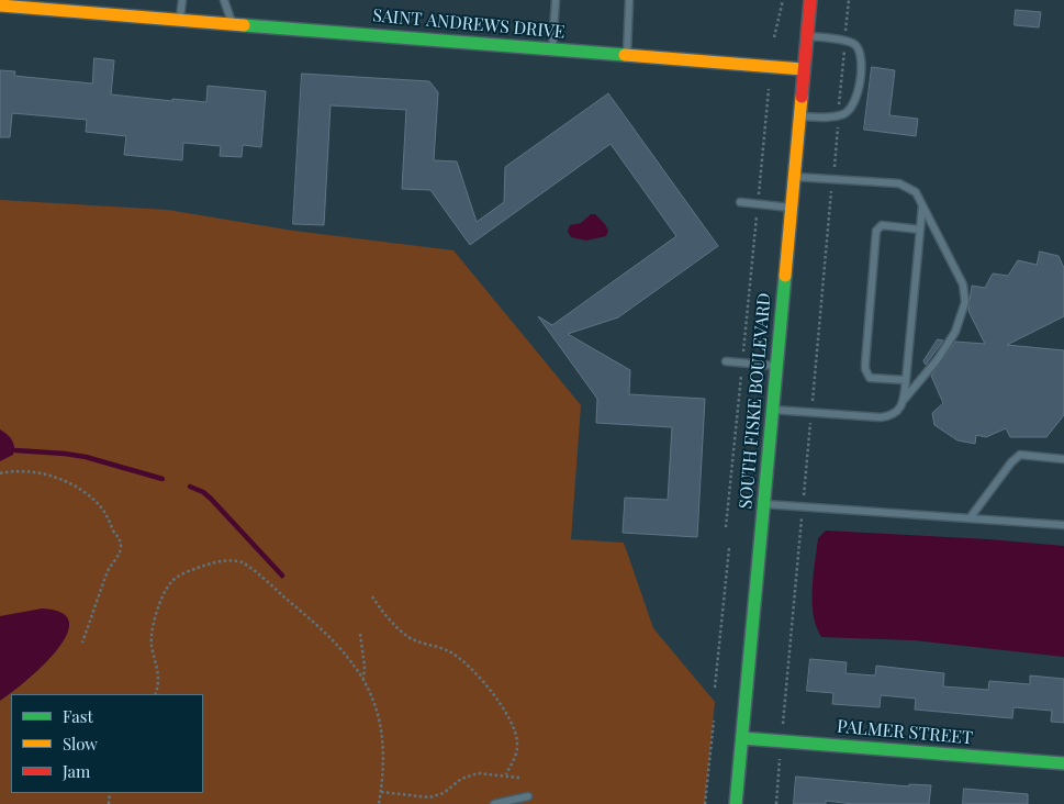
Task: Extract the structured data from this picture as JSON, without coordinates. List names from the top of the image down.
{
  "streets": {
    "street": ["SAINT ANDREWS DRIVE", "SOUTH FISKE BOULEVARD", "PALMER STREET"]
  },
  "crossings": [
    ["SAINT ANDREWS DRIVE", "SOUTH FISKE BOULEVARD"],
    ["SOUTH FISKE BOULEVARD", "PALMER STREET"]
  ],
  "legend": ["Fast", "Slow", "Jam"]
}
